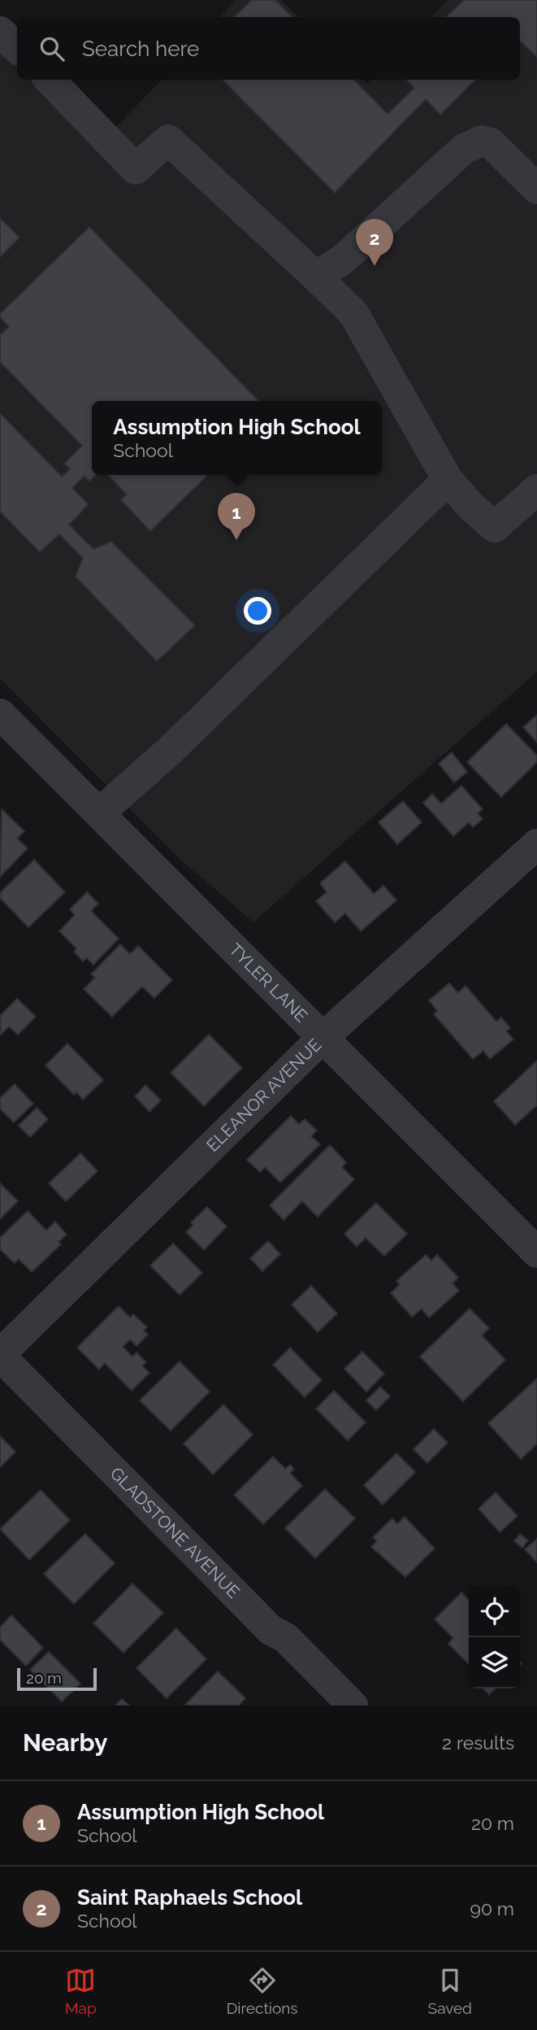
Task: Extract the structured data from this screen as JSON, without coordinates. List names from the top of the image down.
{
  "streets": {
    "street": ["TYLER LANE", "ELEANOR AVENUE", "GLADSTONE AVENUE"]
  },
  "crossings": [
    ["TYLER LANE", "ELEANOR AVENUE"],
    ["ELEANOR AVENUE", "GLADSTONE AVENUE"]
  ],
  "scale_bar": "20 m",
  "page": {
    "search": "Search here",
    "pins": ["2", "1"],
    "popup": ["Assumption High School", "School"],
    "scale": "20 m",
    "heading": ["Nearby", "2 results"],
    "list": [
      {
        "mark": "1",
        "name": "Assumption High School",
        "note": "School",
        "value": "20 m"
      },
      {
        "mark": "2",
        "name": "Saint Raphaels School",
        "note": "School",
        "value": "90 m"
      }
    ],
    "nav": ["Map", "Directions", "Saved"]
  }
}
